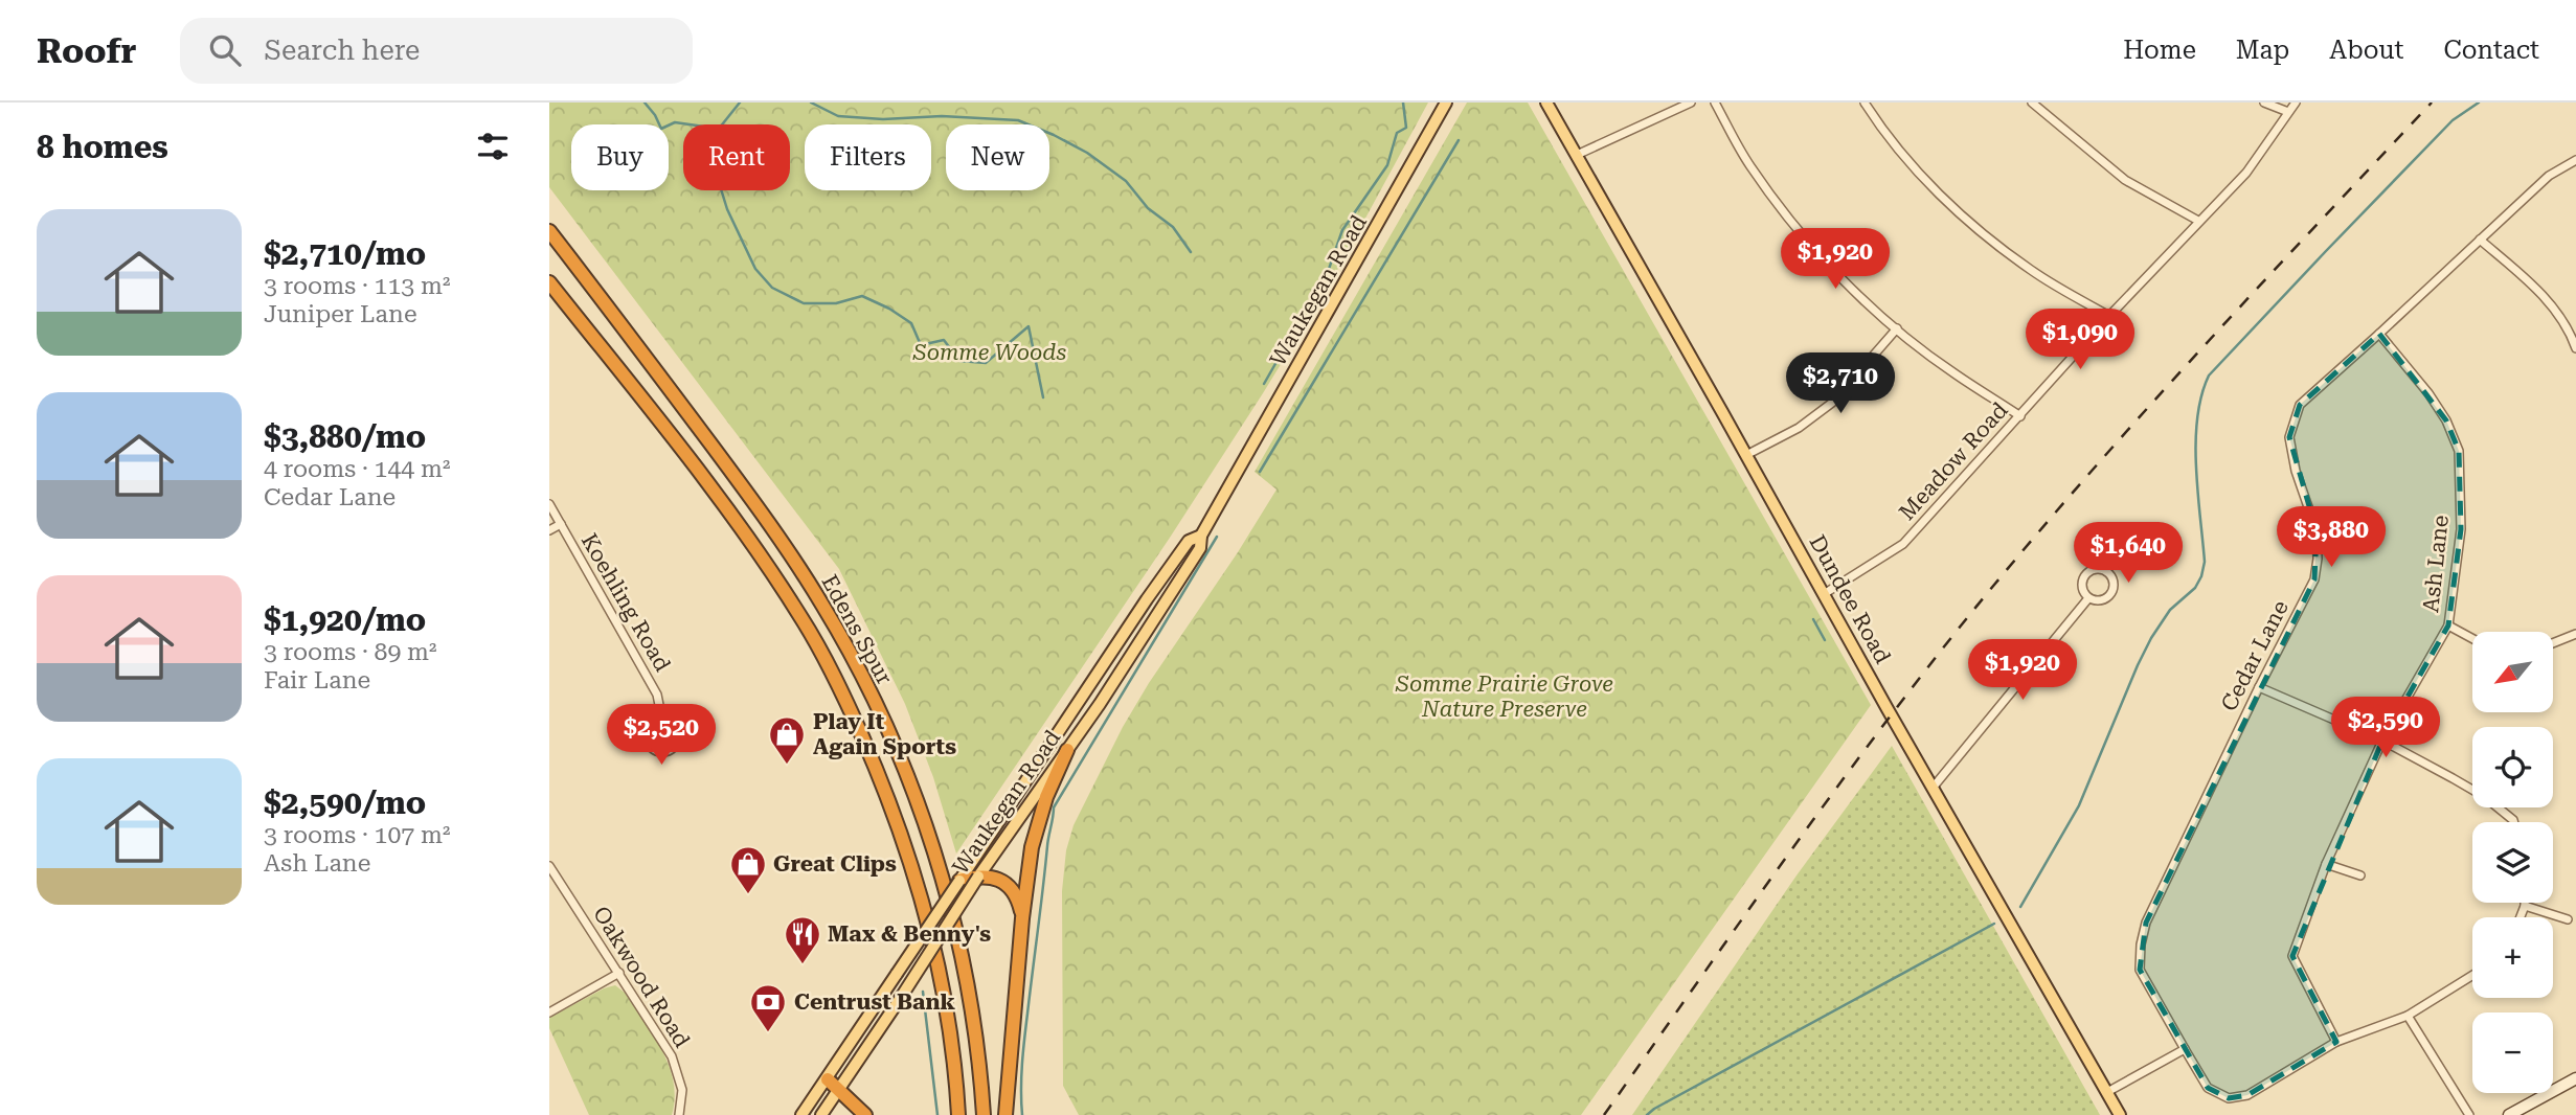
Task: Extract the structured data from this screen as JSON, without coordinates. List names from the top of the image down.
{
  "streets": {
    "highway": ["Edens Spur"],
    "main road": ["Waukegan Road", "Dundee Road"],
    "street": [
      "Meadow Road",
      "Ash Lane",
      "Koehling Road",
      "Cedar Lane",
      "Oakwood Road"
    ]
  },
  "crossings": [
    ["Meadow Road", "Dundee Road"],
    ["Ash Lane", "Cedar Lane"]
  ],
  "parks": ["Somme Woods", "Somme Prairie Grove Nature Preserve"],
  "places": {
    "shop": ["Play It Again Sports", "Great Clips"],
    "restaurant": ["Max & Benny's"],
    "bank": ["Centrust Bank"]
  },
  "north": "bottom left",
  "page": {
    "header": "Roofr",
    "search": "Search here",
    "nav": [
      "Home",
      "Map",
      "About",
      "Contact"
    ],
    "heading": "8 homes",
    "chip": [
      "Buy",
      "Rent",
      "Filters",
      "New"
    ],
    "list": [
      {
        "name": "$2,710/mo",
        "note": "3 rooms · 113 m² · Juniper Lane"
      },
      {
        "name": "$3,880/mo",
        "note": "4 rooms · 144 m² · Cedar Lane"
      },
      {
        "name": "$1,920/mo",
        "note": "3 rooms · 89 m² · Fair Lane"
      },
      {
        "name": "$2,590/mo",
        "note": "3 rooms · 107 m² · Ash Lane"
      }
    ],
    "price": [
      "$1,920",
      "$1,090",
      "$2,710",
      "$3,880",
      "$1,640",
      "$1,920",
      "$2,590",
      "$2,520"
    ],
    "map_buttons": ["+", "−"]
  }
}
